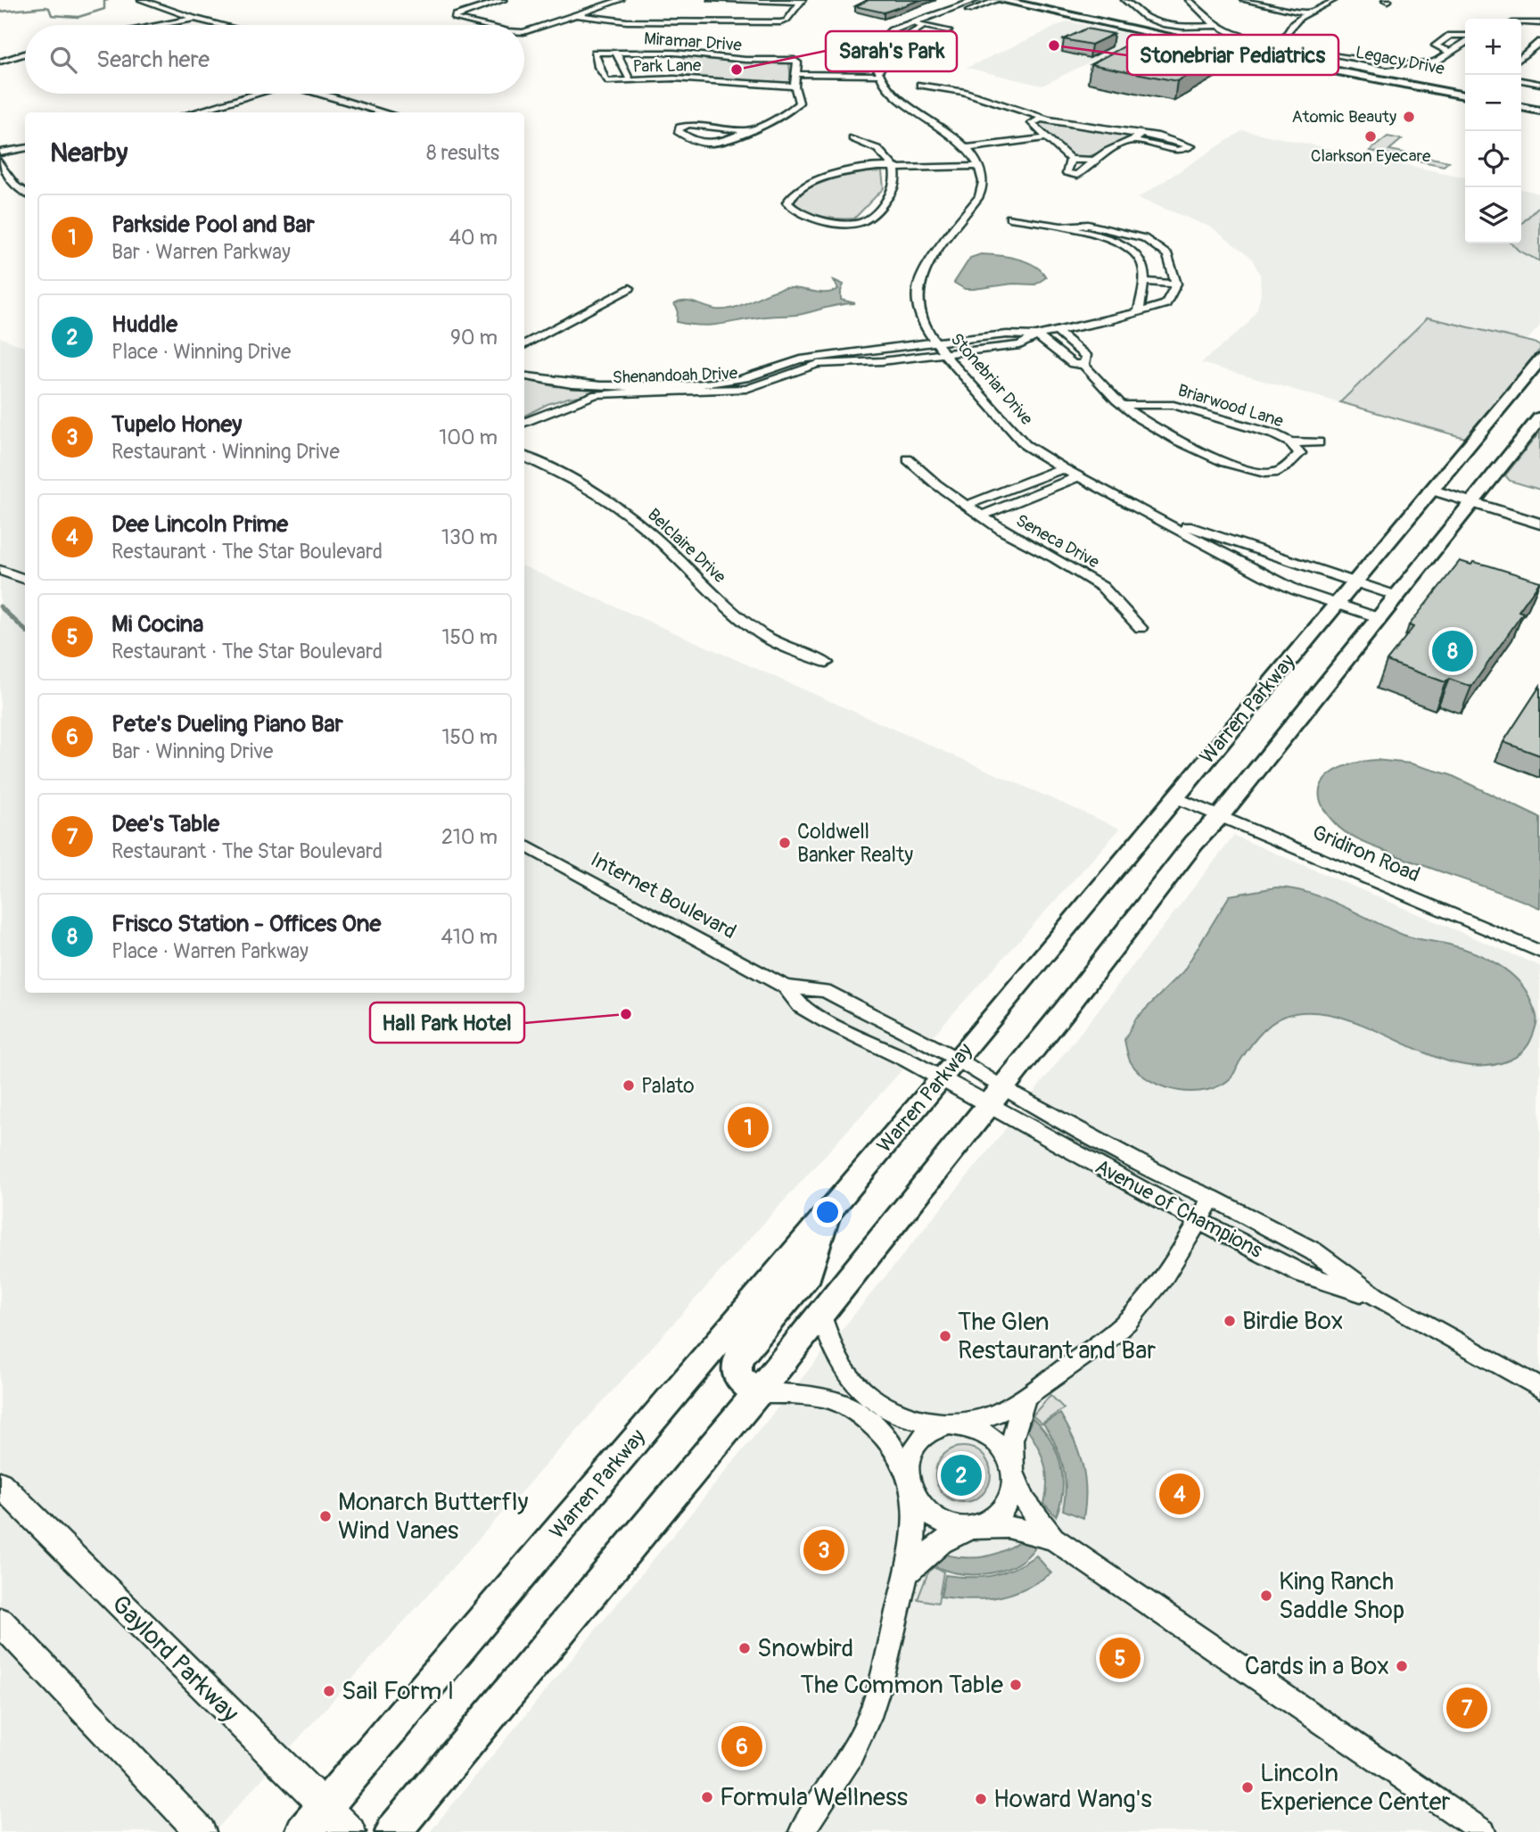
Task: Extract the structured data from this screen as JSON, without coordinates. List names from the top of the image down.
{
  "streets": {
    "main road": ["Legacy Drive", "Warren Parkway"],
    "street": [
      "Miramar Drive",
      "Park Lane",
      "Shenandoah Drive",
      "Stonebriar Drive",
      "Briarwood Lane",
      "Seneca Drive",
      "Belclaire Drive",
      "Gridiron Road",
      "Internet Boulevard",
      "Avenue of Champions",
      "Gaylord Parkway"
    ]
  },
  "crossings": [
    ["Miramar Drive", "Park Lane"],
    ["Shenandoah Drive", "Stonebriar Drive"],
    ["Stonebriar Drive", "Seneca Drive"],
    ["Stonebriar Drive", "Warren Parkway"],
    ["Warren Parkway", "Gridiron Road"],
    ["Warren Parkway", "Internet Boulevard"],
    ["Warren Parkway", "Gaylord Parkway"],
    ["Internet Boulevard", "Avenue of Champions"]
  ],
  "places": [
    "Stonebriar Pediatrics",
    "Sarah's Park",
    "Atomic Beauty",
    "Clarkson Eyecare",
    "Coldwell Banker Realty",
    "Hall Park Hotel",
    "Palato",
    "Birdie Box",
    "The Glen Restaurant and Bar",
    "Monarch Butterfly Wind Vanes",
    "King Ranch Saddle Shop",
    "Snowbird",
    "Cards in a Box",
    "The Common Table",
    "Sail Form I",
    "Lincoln Experience Center",
    "Formula Wellness",
    "Howard Wang's"
  ],
  "page": {
    "map_buttons": ["+", "−"],
    "search": "Search here",
    "heading": ["Nearby", "8 results"],
    "list": [
      {
        "mark": "1",
        "name": "Parkside Pool and Bar",
        "note": "Bar · Warren Parkway",
        "value": "40 m"
      },
      {
        "mark": "2",
        "name": "Huddle",
        "note": "Place · Winning Drive",
        "value": "90 m"
      },
      {
        "mark": "3",
        "name": "Tupelo Honey",
        "note": "Restaurant · Winning Drive",
        "value": "100 m"
      },
      {
        "mark": "4",
        "name": "Dee Lincoln Prime",
        "note": "Restaurant · The Star Boulevard",
        "value": "130 m"
      },
      {
        "mark": "5",
        "name": "Mi Cocina",
        "note": "Restaurant · The Star Boulevard",
        "value": "150 m"
      },
      {
        "mark": "6",
        "name": "Pete's Dueling Piano Bar",
        "note": "Bar · Winning Drive",
        "value": "150 m"
      },
      {
        "mark": "7",
        "name": "Dee's Table",
        "note": "Restaurant · The Star Boulevard",
        "value": "210 m"
      },
      {
        "mark": "8",
        "name": "Frisco Station - Offices One",
        "note": "Place · Warren Parkway",
        "value": "410 m"
      }
    ],
    "pins": [
      "8",
      "1",
      "2",
      "4",
      "3",
      "5",
      "7",
      "6"
    ]
  }
}
